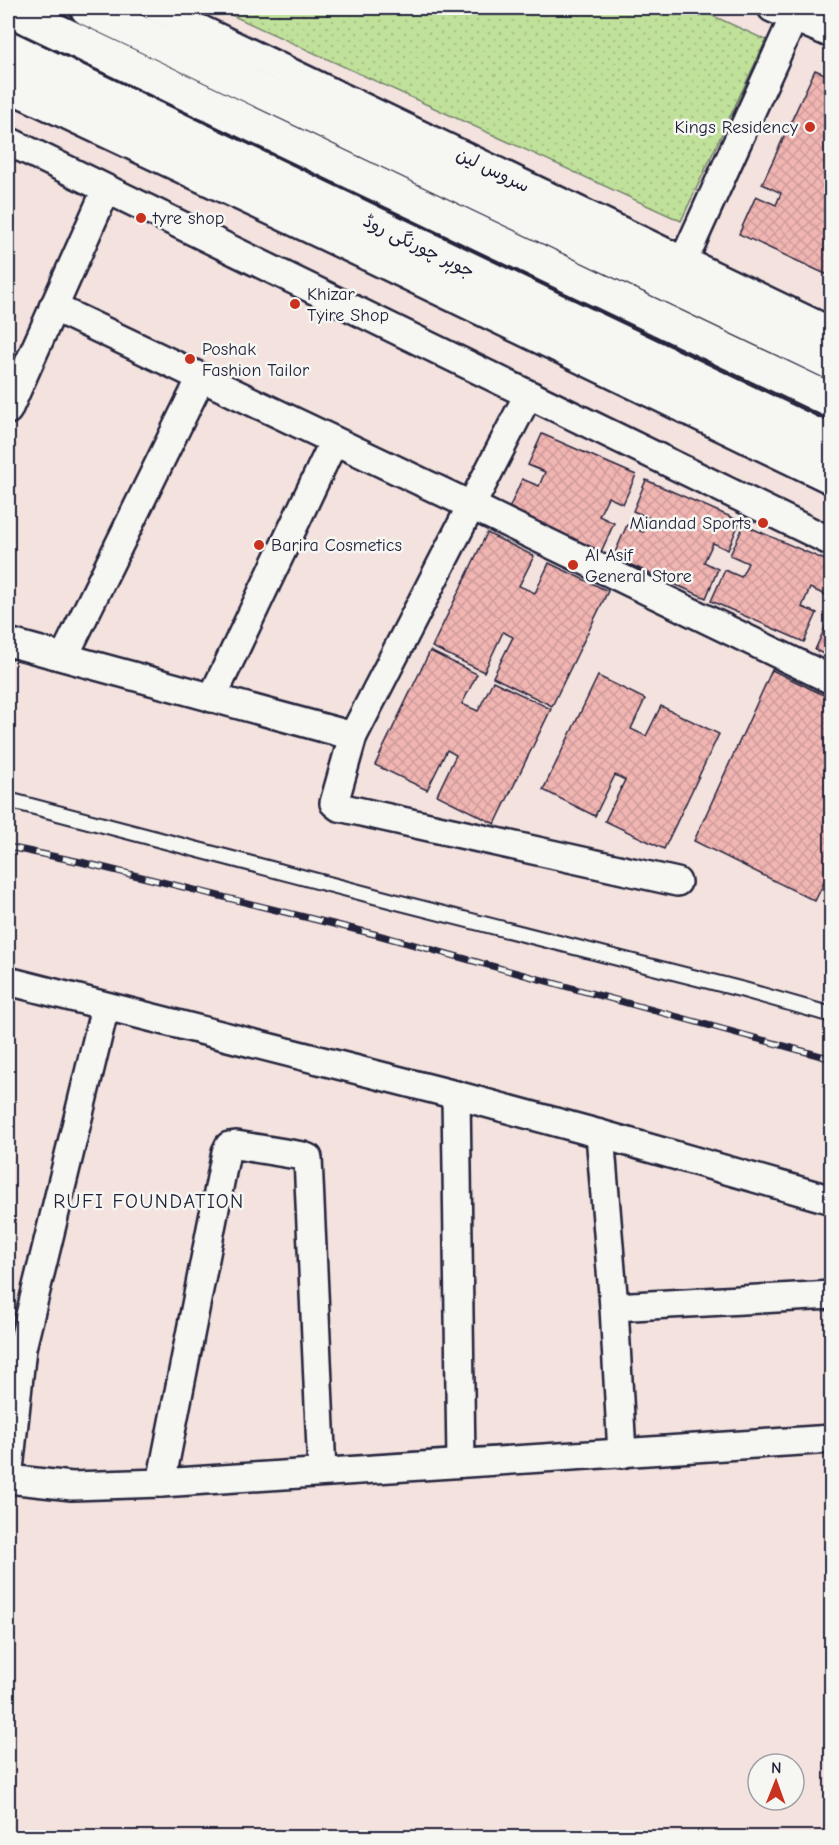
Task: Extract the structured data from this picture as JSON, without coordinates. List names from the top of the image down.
{
  "streets": {
    "main road": ["جوہر چورنگی روڈ"],
    "street": ["سروس لین"]
  },
  "districts": ["RUFI FOUNDATION"],
  "places": [
    "Kings Residency",
    "tyre shop",
    "Khizar Tyire Shop",
    "Poshak Fashion Tailor",
    "Miandad Sports",
    "Barira Cosmetics",
    "Al Asif General Store"
  ],
  "north": "top"
}
